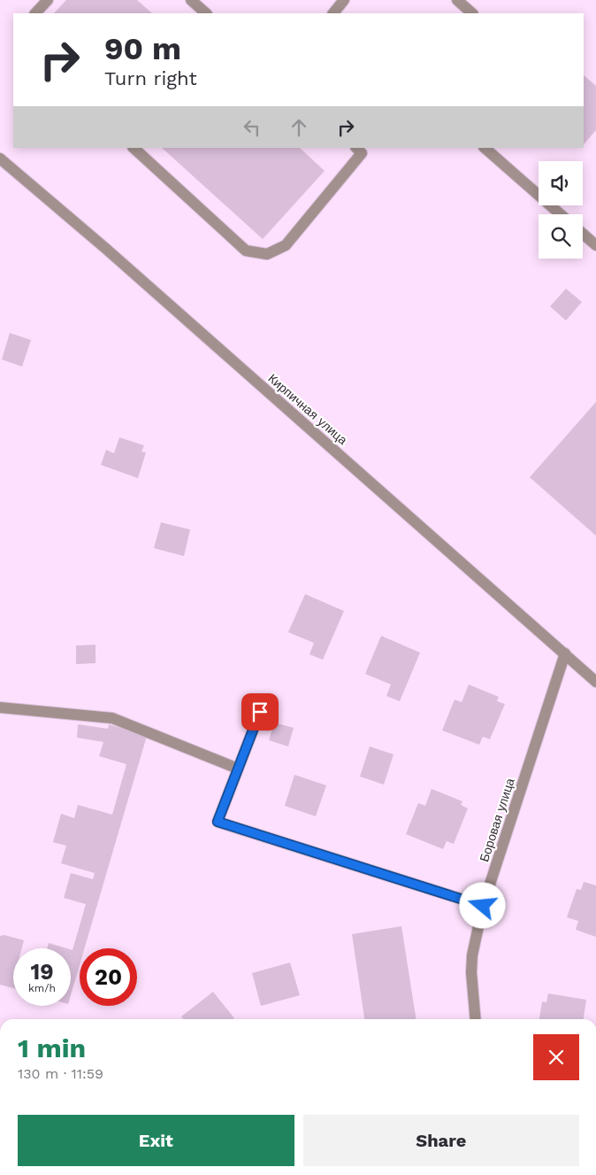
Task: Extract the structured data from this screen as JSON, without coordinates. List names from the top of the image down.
{
  "streets": {
    "street": ["Кирпичная улица", "Боровая улица"]
  },
  "crossings": [
    ["Кирпичная улица", "Боровая улица"]
  ],
  "page": {
    "turn": ["90 m", "Turn right"],
    "speed": "19 km/h",
    "limit": "20",
    "heading": ["1 min", "130 m · 11:59"],
    "buttons": ["Exit", "Share"]
  }
}
